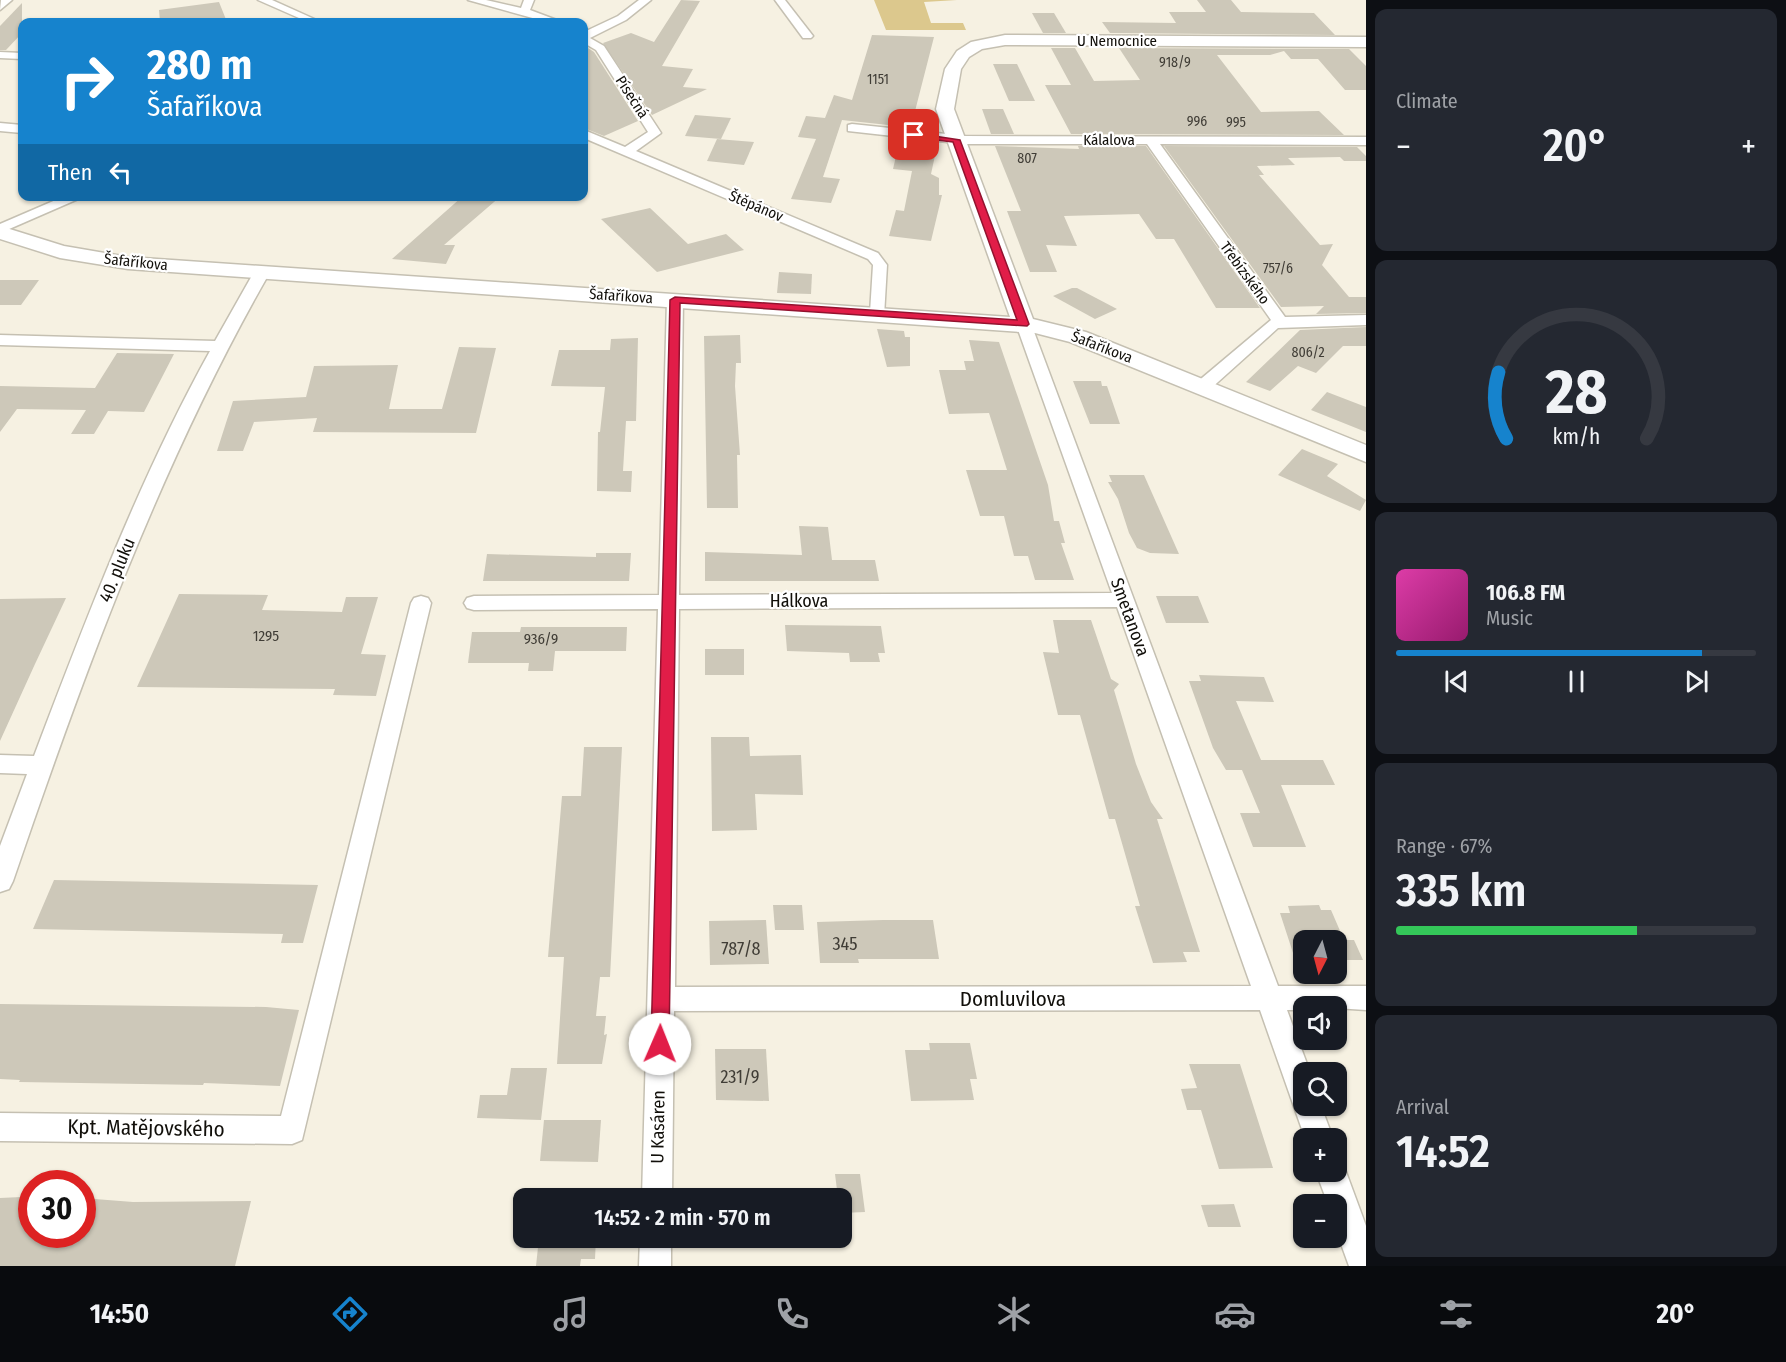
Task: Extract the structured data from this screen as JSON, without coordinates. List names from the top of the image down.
{
  "streets": {
    "street": [
      "U Nemocnice",
      "Písečná",
      "Kálalova",
      "Štěpánov",
      "Šafaříkova",
      "Třebízského",
      "40. pluku",
      "Hálkova",
      "Smetanova",
      "Domluvilova",
      "U Kasáren",
      "Kpt. Matějovského"
    ]
  },
  "crossings": [
    ["U Nemocnice", "Kálalova"],
    ["U Nemocnice", "Smetanova"],
    ["Písečná", "Štěpánov"],
    ["Kálalova", "Třebízského"],
    ["Kálalova", "Smetanova"],
    ["Štěpánov", "Šafaříkova"],
    ["Šafaříkova", "Třebízského"],
    ["Šafaříkova", "40. pluku"],
    ["Šafaříkova", "Smetanova"],
    ["Šafaříkova", "U Kasáren"],
    ["Hálkova", "Smetanova"],
    ["Hálkova", "U Kasáren"],
    ["Smetanova", "Domluvilova"],
    ["Domluvilova", "U Kasáren"]
  ],
  "house_numbers": [
    "918/9",
    "1151",
    "996",
    "995",
    "807",
    "757/6",
    "806/2",
    "1295",
    "936/9",
    "345",
    "787/8",
    "231/9"
  ],
  "north": "bottom",
  "page": {
    "tile": [
      "Climate",
      ["Range · 67%", "335 km"],
      ["Arrival", "14:52"]
    ],
    "turn": ["280 m", "Šafaříkova"],
    "heat": ["−", "20°", "+"],
    "then": "Then",
    "song": ["106.8 FM", "Music"],
    "map_buttons": ["+", "−"],
    "limit": "30",
    "trip": "14:52 · 2 min · 570 m",
    "tabs": ["14:50", "20°"],
    "gauge": ["28", "km/h"]
  }
}
